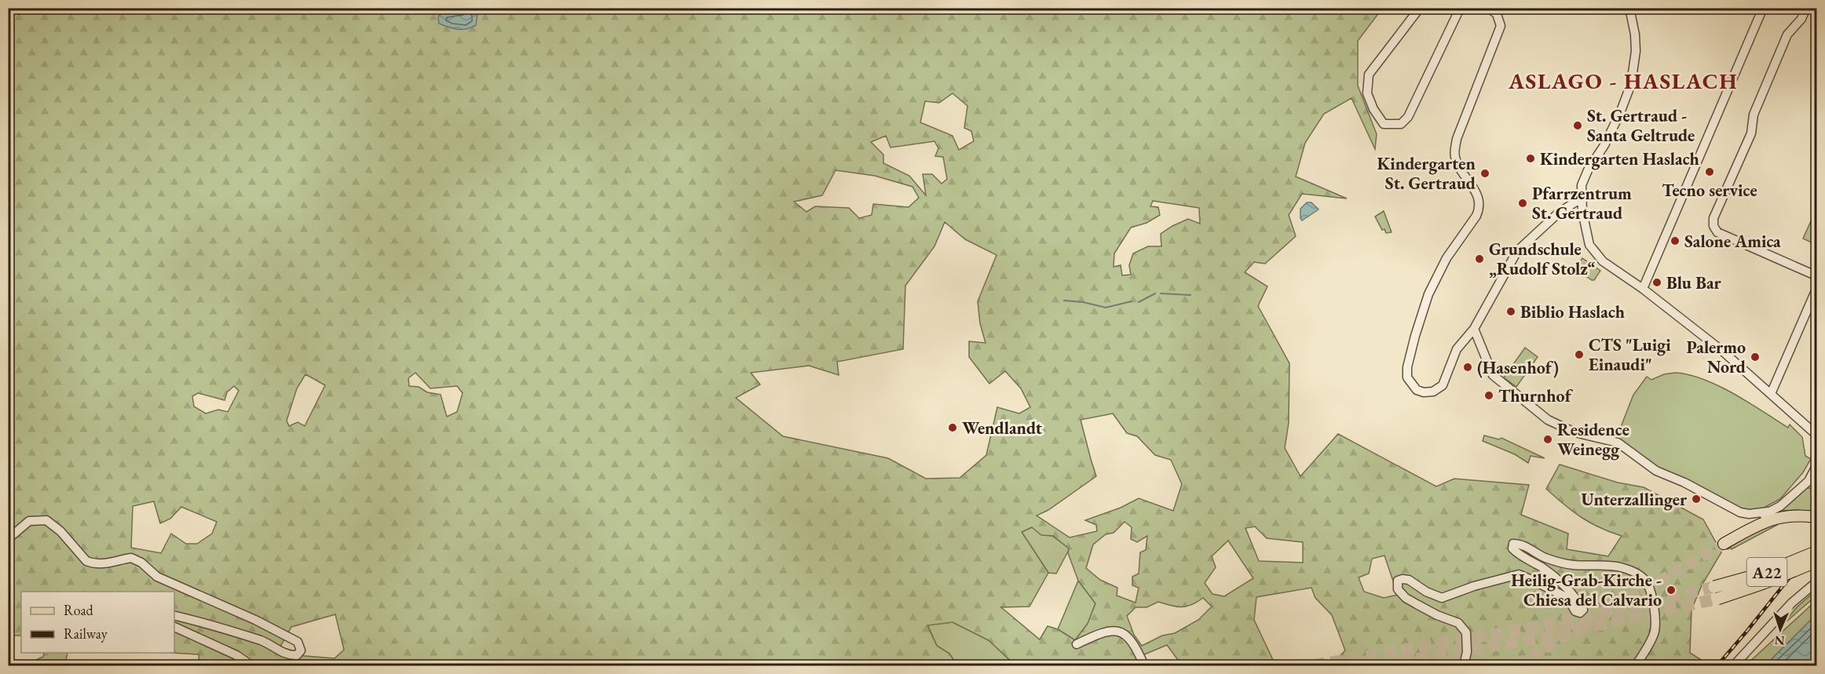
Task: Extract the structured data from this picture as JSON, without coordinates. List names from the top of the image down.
{
  "streets": {
    "highway": ["A22"]
  },
  "districts": ["ASLAGO - HASLACH"],
  "places": [
    "St. Gertraud - Santa Geltrude",
    "Kindergarten Haslach",
    "Tecno service",
    "Kindergarten St. Gertraud",
    "Pfarrzentrum St. Gertraud",
    "Salone Amica",
    "Grundschule „Rudolf Stolz“",
    "Blu Bar",
    "Biblio Haslach",
    "CTS \"Luigi Einaudi\"",
    "Palermo Nord",
    "(Hasenhof)",
    "Thurnhof",
    "Wendlandt",
    "Residence Weinegg",
    "Unterzallinger",
    "Heilig-Grab-Kirche - Chiesa del Calvario"
  ],
  "legend": ["Road", "Railway"],
  "north": "bottom"
}
